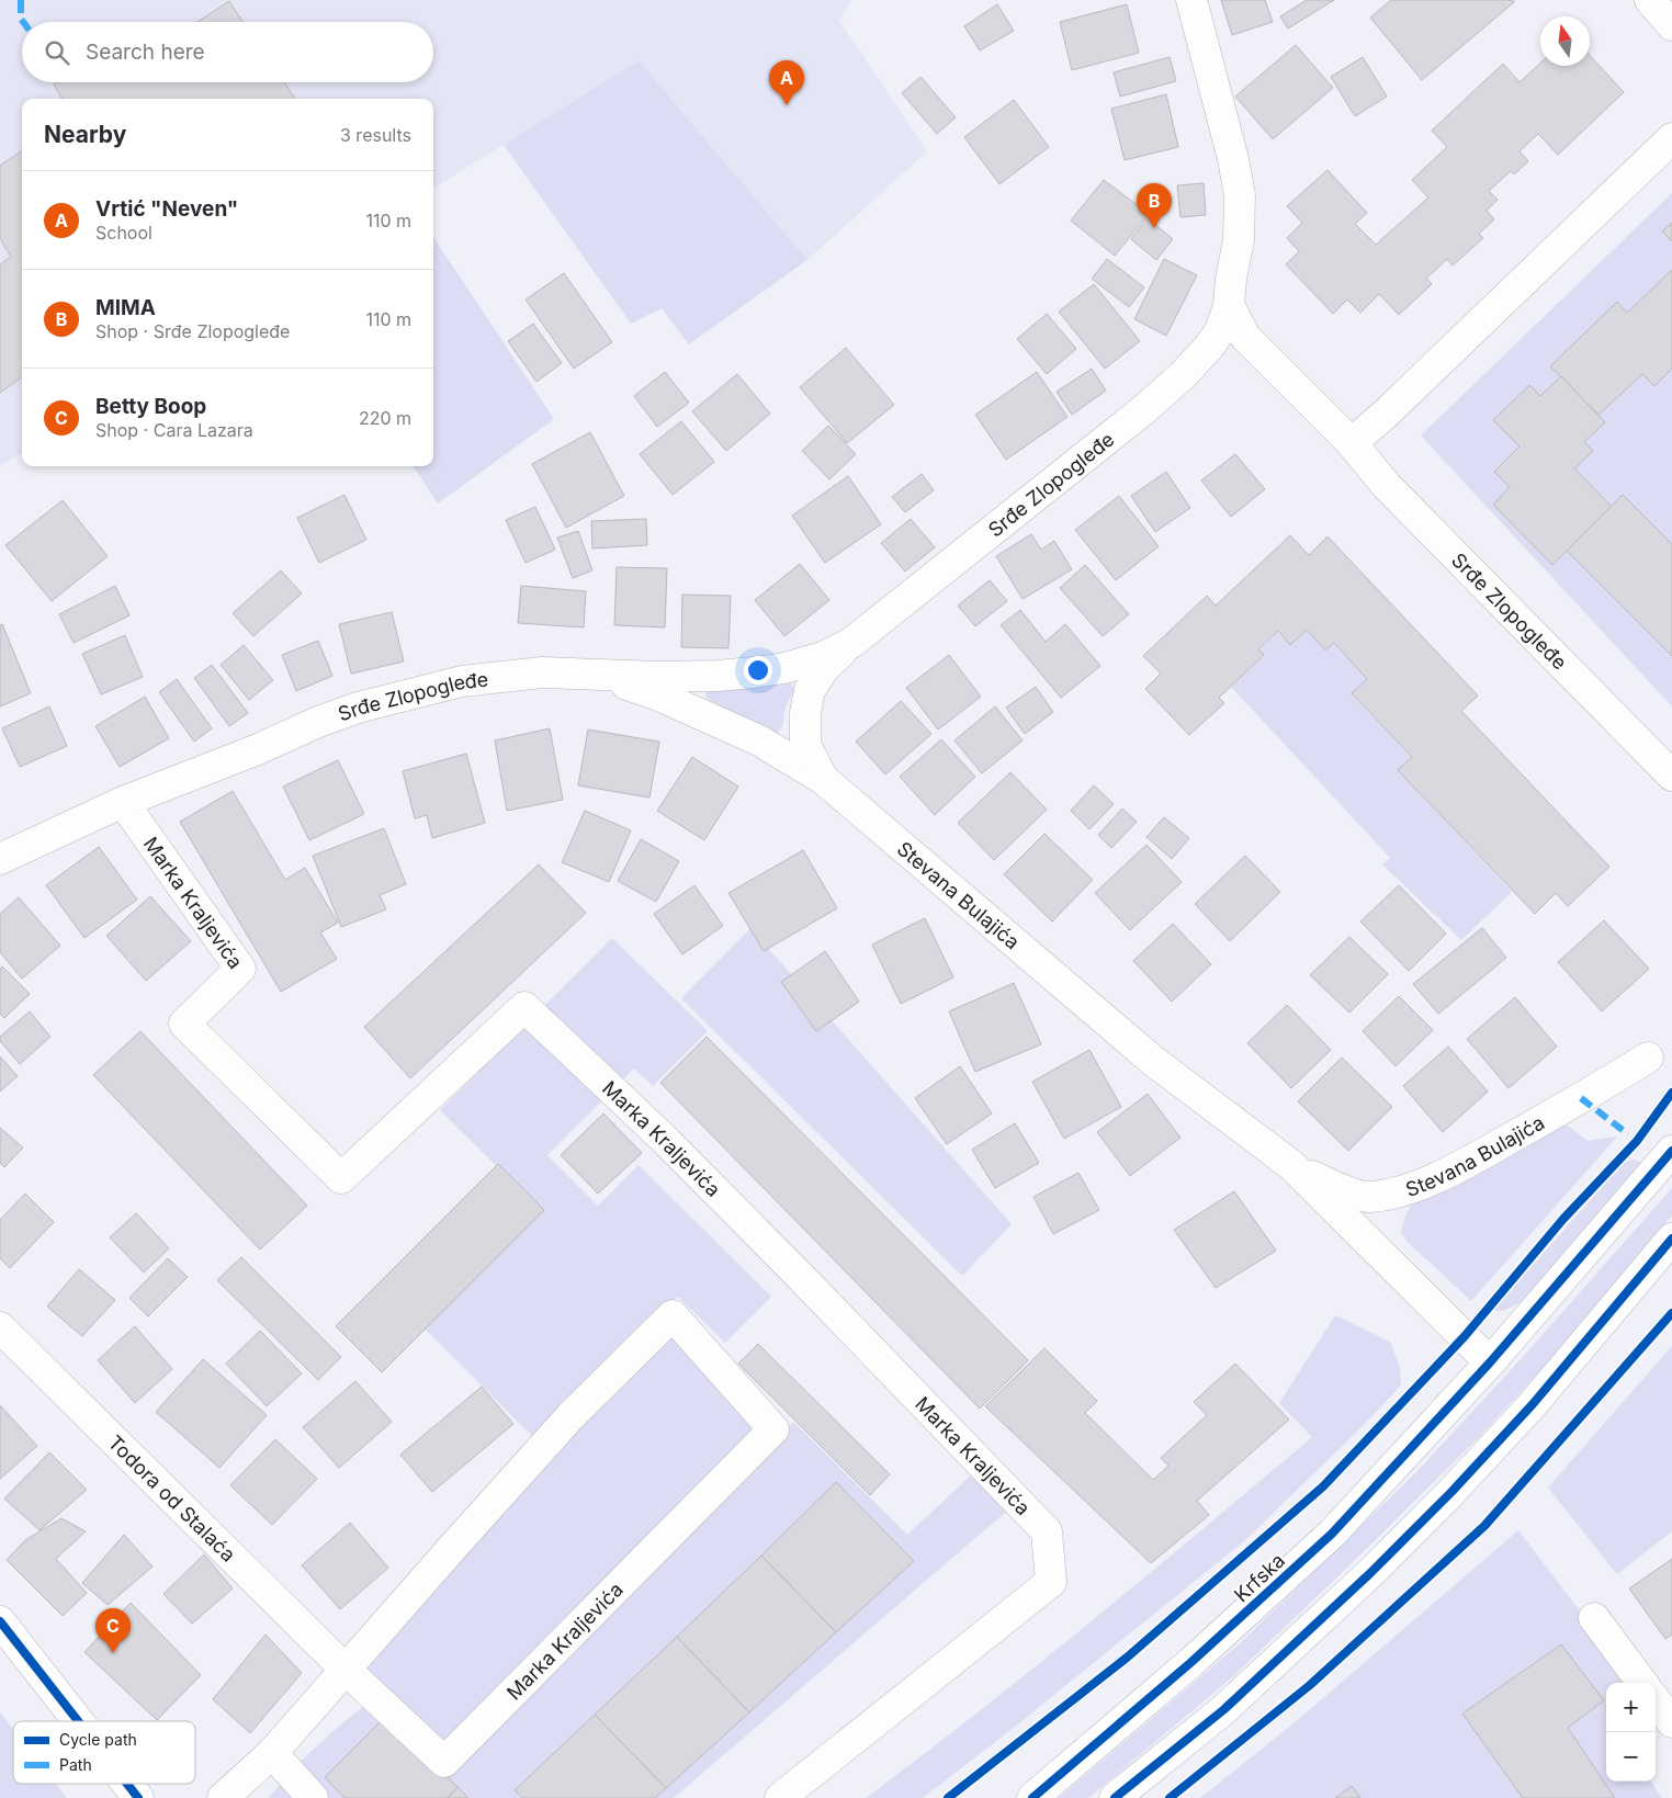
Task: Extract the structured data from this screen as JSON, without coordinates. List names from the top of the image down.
{
  "streets": {
    "street": [
      "Srđe Zlopogleđe",
      "Stevana Bulajića",
      "Marka Kraljevića",
      "Todora od Stalaća",
      "Krfska"
    ]
  },
  "crossings": [
    ["Srđe Zlopogleđe", "Stevana Bulajića"],
    ["Srđe Zlopogleđe", "Marka Kraljevića"],
    ["Stevana Bulajića", "Krfska"],
    ["Marka Kraljevića", "Todora od Stalaća"]
  ],
  "legend": ["Cycle path", "Path"],
  "north": "top",
  "page": {
    "search": "Search here",
    "pins": ["A", "B", "C"],
    "heading": ["Nearby", "3 results"],
    "list": [
      {
        "mark": "A",
        "name": "Vrtić \"Neven\"",
        "note": "School",
        "value": "110 m"
      },
      {
        "mark": "B",
        "name": "MIMA",
        "note": "Shop · Srđe Zlopogleđe",
        "value": "110 m"
      },
      {
        "mark": "C",
        "name": "Betty Boop",
        "note": "Shop · Cara Lazara",
        "value": "220 m"
      }
    ],
    "map_buttons": ["+", "−"]
  }
}
